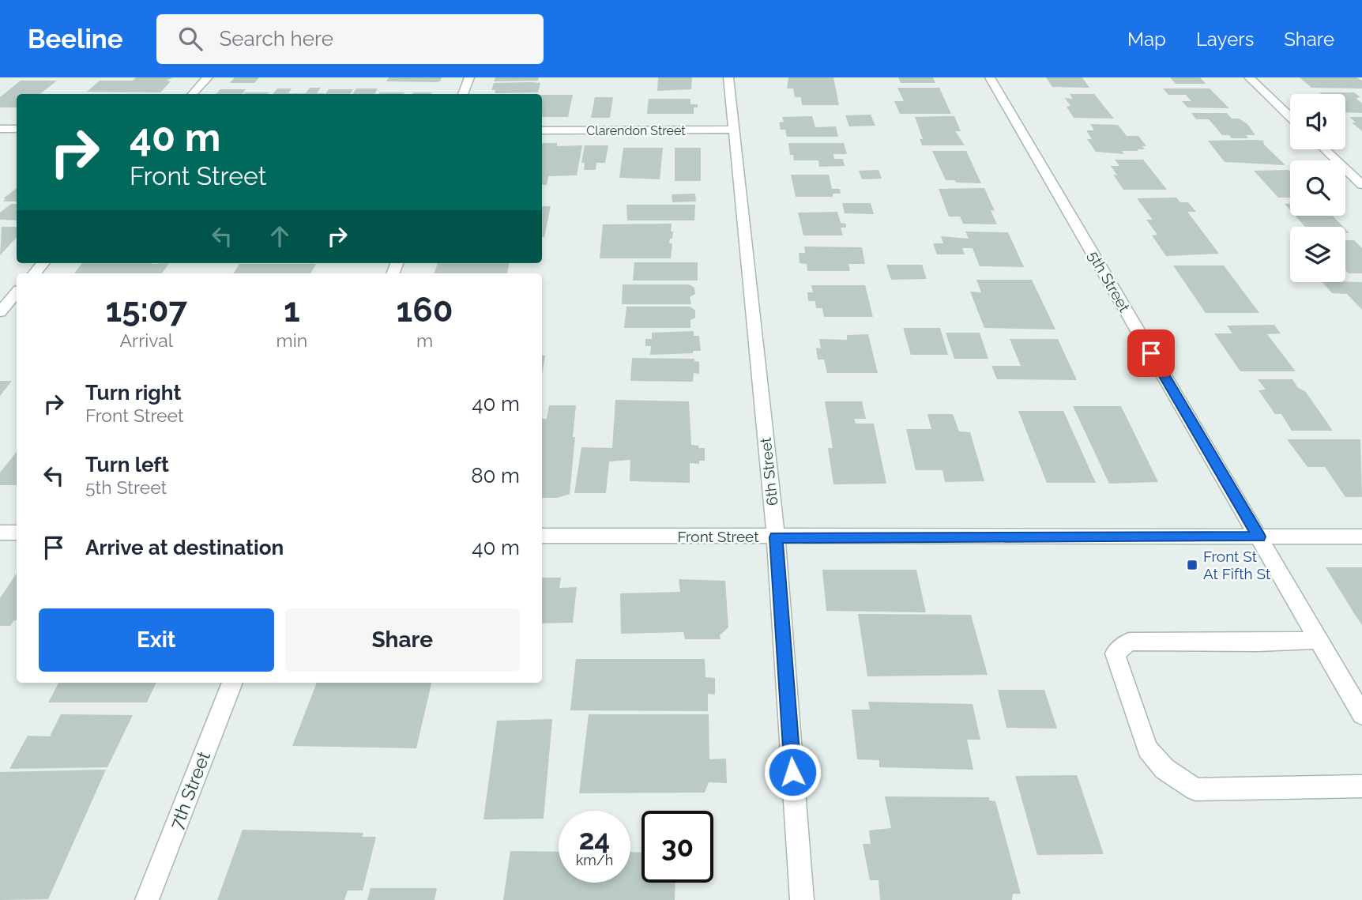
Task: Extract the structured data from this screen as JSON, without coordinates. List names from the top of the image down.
{
  "streets": {
    "street": [
      "Clarendon Street",
      "5th Street",
      "6th Street",
      "Front Street",
      "7th Street"
    ]
  },
  "crossings": [
    ["Clarendon Street", "6th Street"],
    ["5th Street", "Front Street"],
    ["6th Street", "Front Street"]
  ],
  "places": {
    "transit": ["Front St At Fifth St"]
  },
  "page": {
    "header": "Beeline",
    "search": "Search here",
    "nav": ["Map", "Layers", "Share"],
    "turn": ["40 m", "Front Street"],
    "eta": [
      "15:07",
      "Arrival",
      "1",
      "min",
      "160",
      "m"
    ],
    "list": [
      {
        "name": "Turn right",
        "note": "Front Street",
        "value": "40 m"
      },
      {
        "name": "Turn left",
        "note": "5th Street",
        "value": "80 m"
      },
      {
        "name": "Arrive at destination",
        "value": "40 m"
      }
    ],
    "buttons": ["Exit", "Share"],
    "speed": "24 km/h",
    "limit": "30"
  }
}
